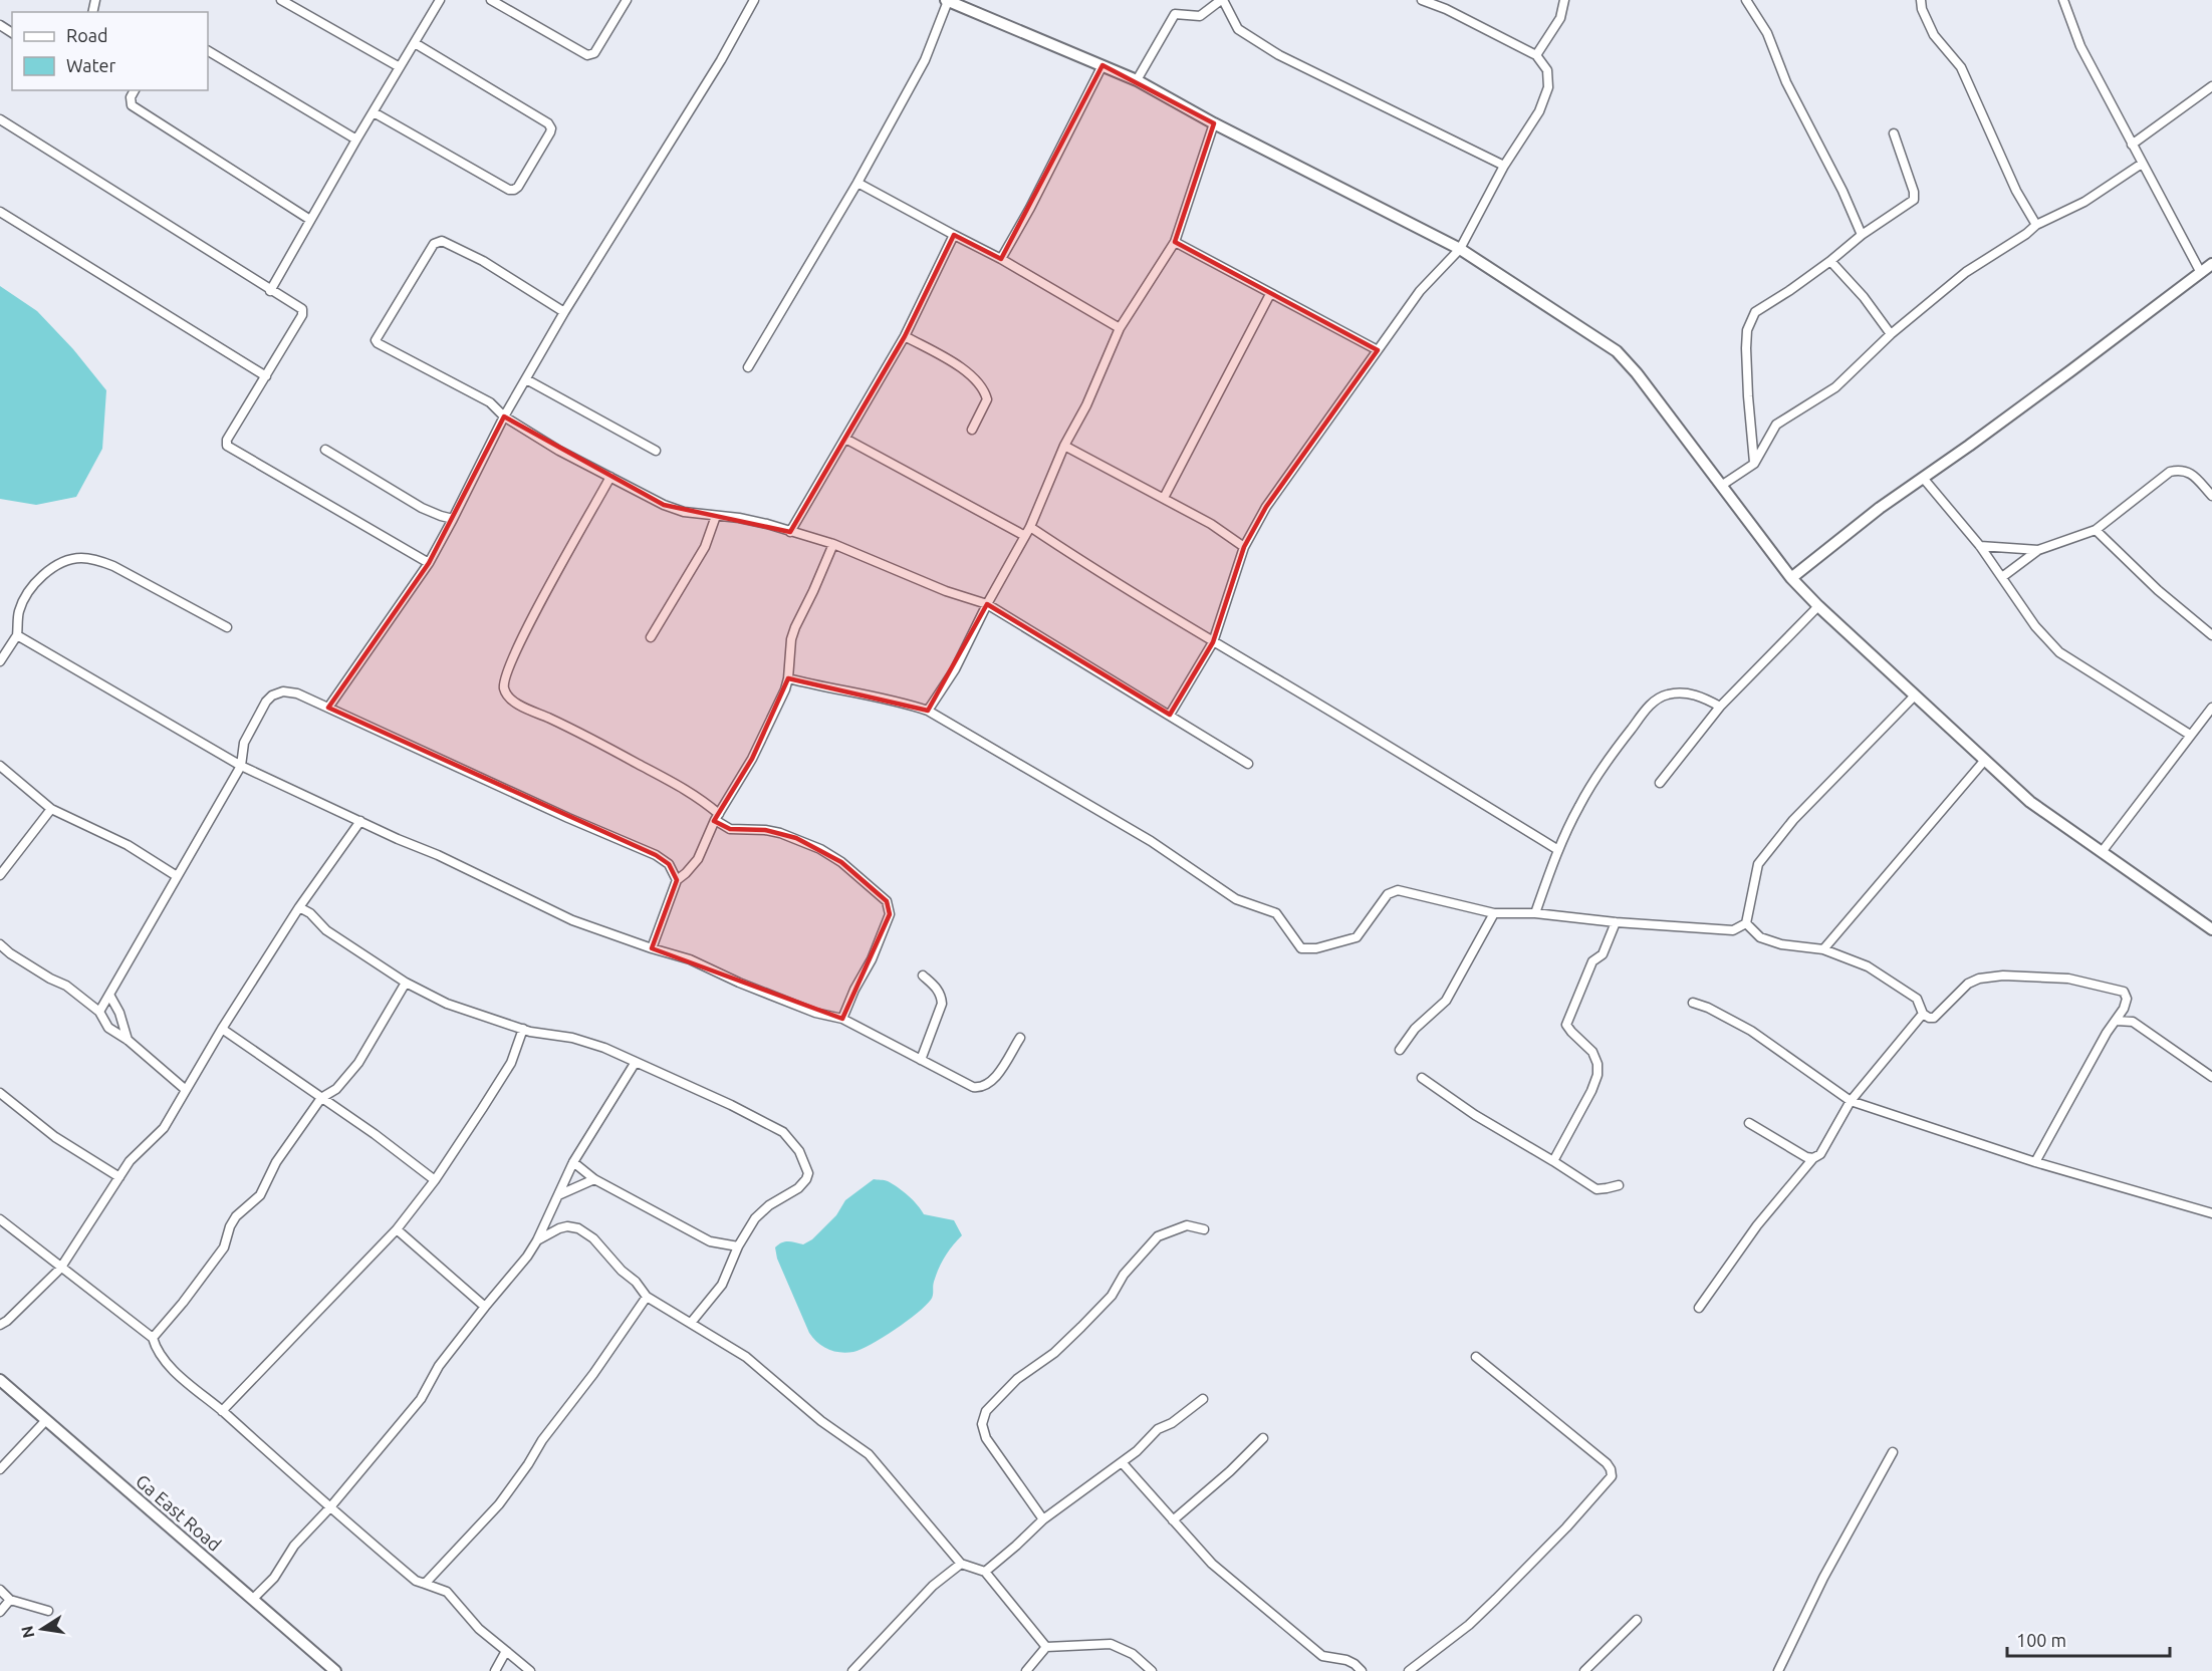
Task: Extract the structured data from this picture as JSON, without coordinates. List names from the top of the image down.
{
  "streets": {
    "street": ["Ga East Road"]
  },
  "legend": ["Road", "Water"],
  "scale_bar": "100 m",
  "north": "left"
}
